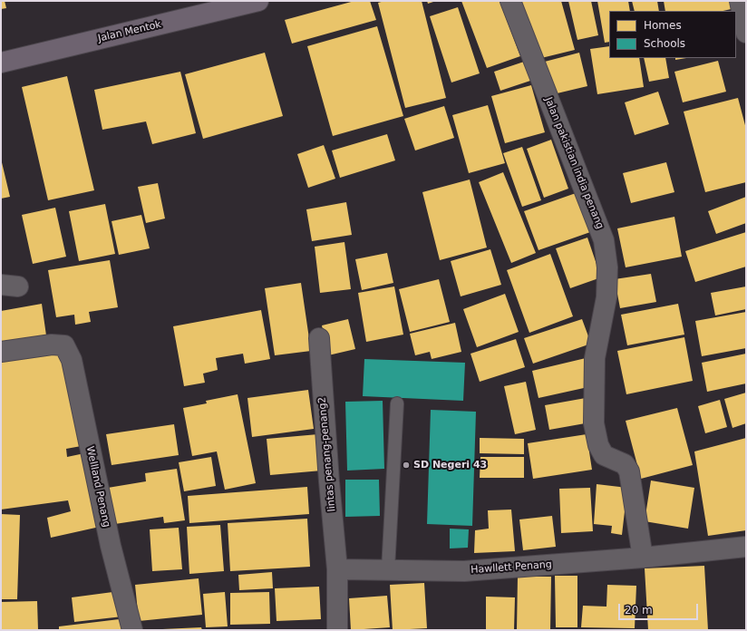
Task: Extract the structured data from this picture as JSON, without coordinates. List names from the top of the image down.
{
  "streets": {
    "highway": ["Jalan Mentok"],
    "street": [
      "Jalan pakistian india penang",
      "lintas penang-penang2",
      "Wellland Penang",
      "Hawllett Penang"
    ]
  },
  "crossings": [
    ["Jalan pakistian india penang", "Hawllett Penang"],
    ["lintas penang-penang2", "Hawllett Penang"]
  ],
  "places": ["SD Negeri 43"],
  "legend": ["Homes", "Schools"],
  "scale_bar": "20 m"
}
